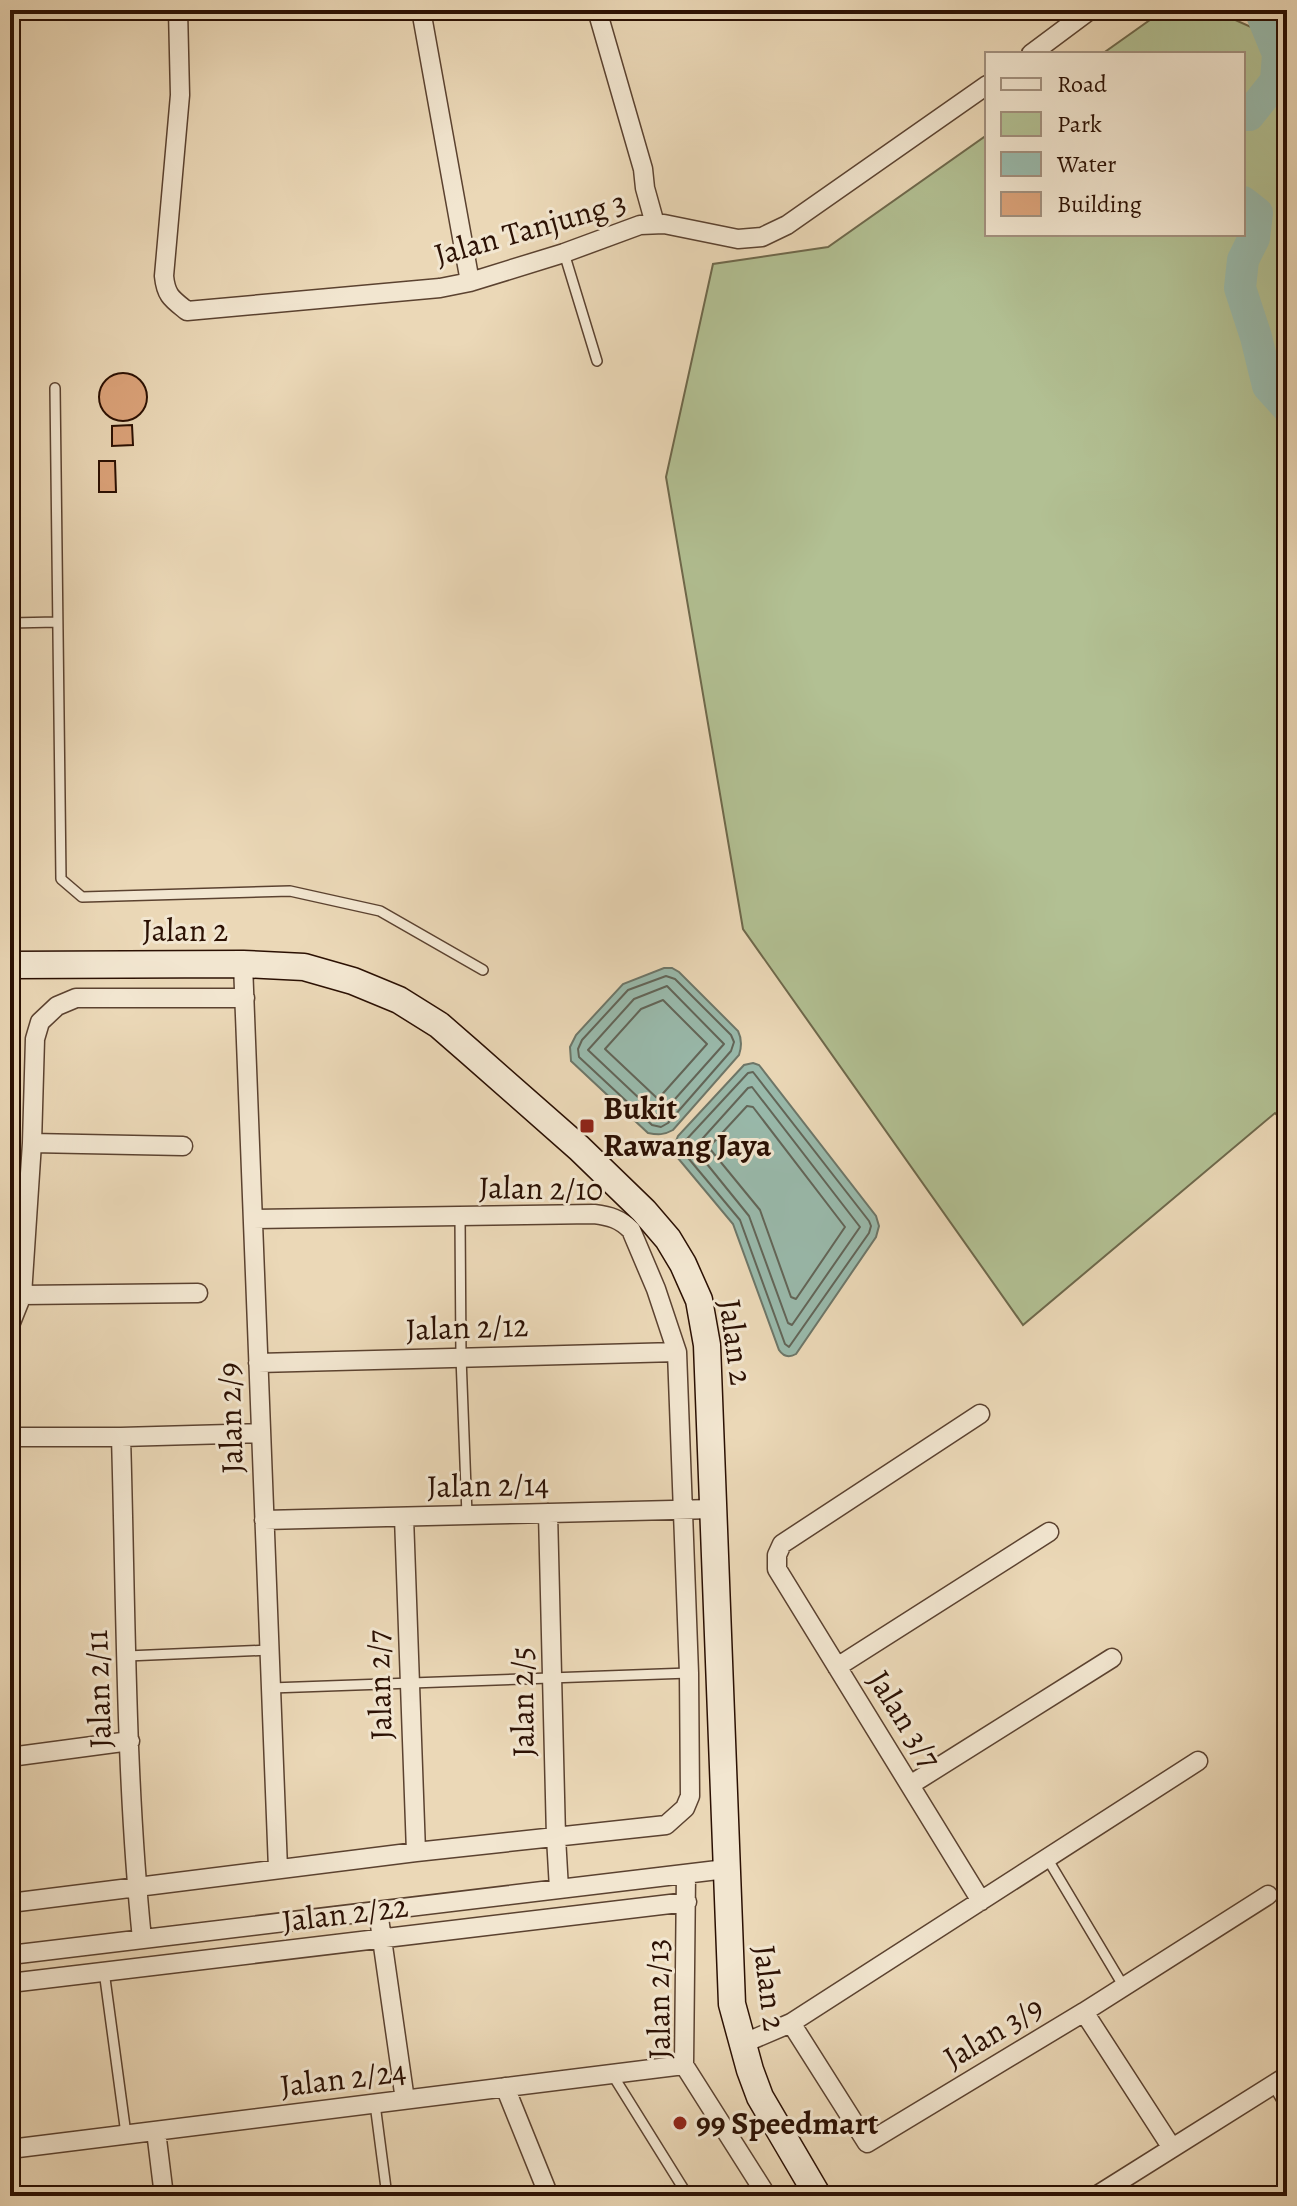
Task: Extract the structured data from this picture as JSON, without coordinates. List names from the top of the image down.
{
  "streets": {
    "street": [
      "Jalan Tanjung 3",
      "Jalan 2",
      "Jalan 2/10",
      "Jalan 2/12",
      "Jalan 2/9",
      "Jalan 2/14",
      "Jalan 2/7",
      "Jalan 2/11",
      "Jalan 2/5",
      "Jalan 3/7",
      "Jalan 2/22",
      "Jalan 2/13",
      "Jalan 3/9",
      "Jalan 2/24"
    ]
  },
  "crossings": [
    ["Jalan 2", "Jalan 2/9"],
    ["Jalan 2", "Jalan 2/14"],
    ["Jalan 2/10", "Jalan 2/12"],
    ["Jalan 2/10", "Jalan 2/9"],
    ["Jalan 2/10", "Jalan 2/14"],
    ["Jalan 2/10", "Jalan 2/7"],
    ["Jalan 2/10", "Jalan 2/11"],
    ["Jalan 2/10", "Jalan 2/5"],
    ["Jalan 2/12", "Jalan 2/9"],
    ["Jalan 2/9", "Jalan 2/14"],
    ["Jalan 2/14", "Jalan 2/7"],
    ["Jalan 2/14", "Jalan 2/5"],
    ["Jalan 2/22", "Jalan 2/13"],
    ["Jalan 2/13", "Jalan 2/24"]
  ],
  "places": {
    "transit": ["Bukit Rawang Jaya"],
    "other": ["99 Speedmart"]
  },
  "legend": [
    "Road",
    "Park",
    "Water",
    "Building"
  ]
}
